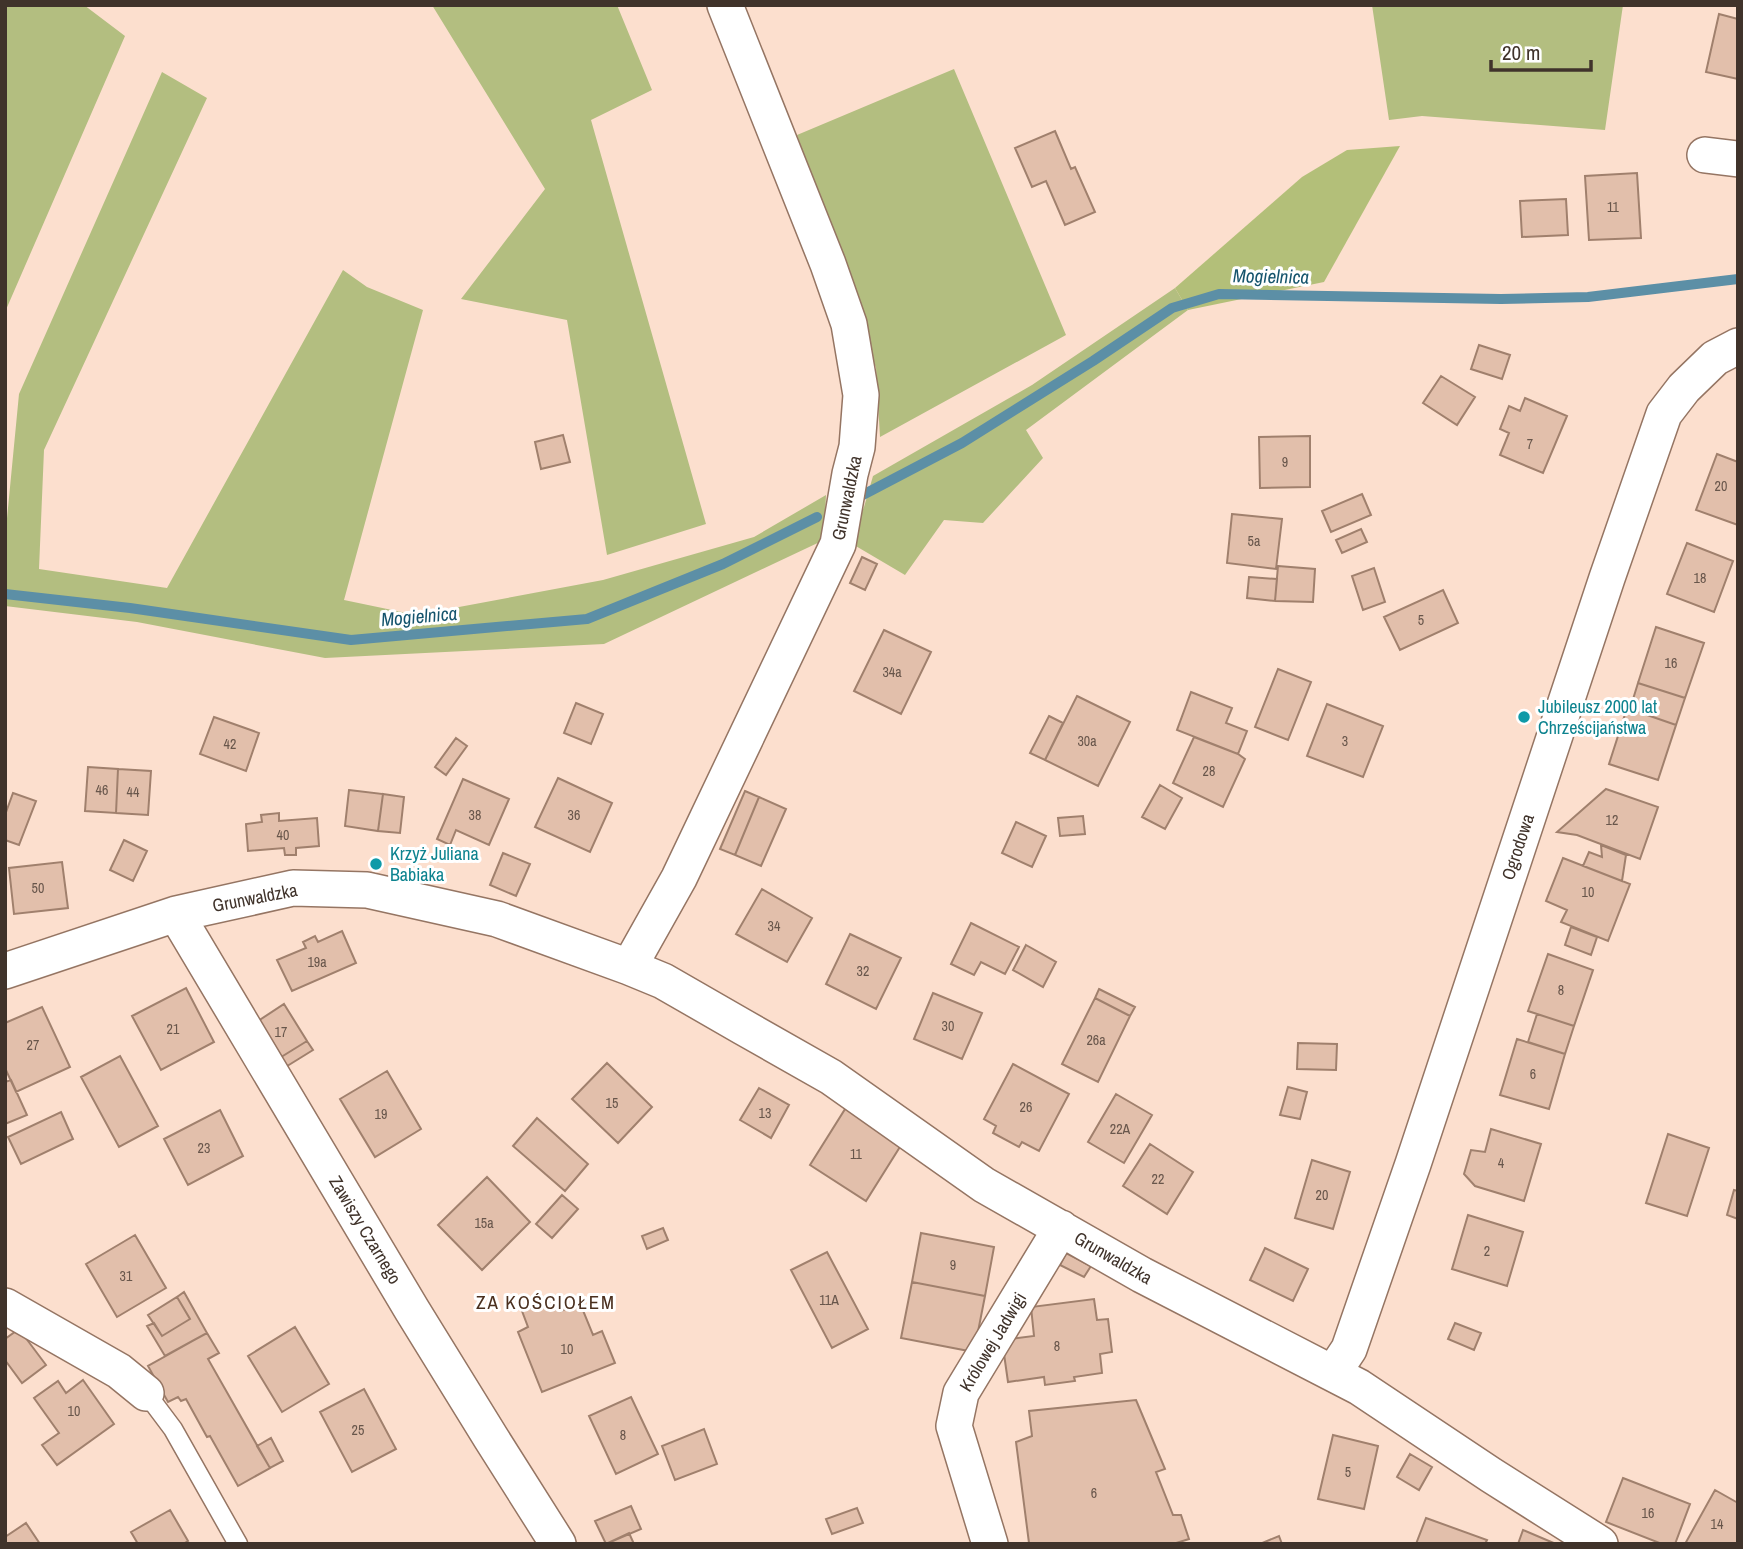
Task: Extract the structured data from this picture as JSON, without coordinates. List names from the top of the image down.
{
  "streets": {
    "street": [
      "Grunwaldzka",
      "Ogrodowa",
      "Zawiszy Czarnego",
      "Królowej Jadwigi"
    ]
  },
  "crossings": [
    ["Grunwaldzka", "Ogrodowa"],
    ["Grunwaldzka", "Zawiszy Czarnego"],
    ["Grunwaldzka", "Królowej Jadwigi"]
  ],
  "districts": ["ZA KOŚCIOŁEM"],
  "water": ["Mogielnica"],
  "places": ["Jubileusz 2000 lat Chrześcijaństwa", "Krzyż Juliana Babiaka"],
  "house_numbers": [
    "11",
    "7",
    "9",
    "20",
    "5a",
    "18",
    "5",
    "16",
    "34a",
    "30a",
    "3",
    "42",
    "28",
    "46",
    "44",
    "38",
    "36",
    "12",
    "40",
    "50",
    "10",
    "34",
    "19a",
    "32",
    "8",
    "30",
    "21",
    "17",
    "26a",
    "27",
    "6",
    "15",
    "26",
    "13",
    "19",
    "22A",
    "23",
    "11",
    "4",
    "22",
    "20",
    "15a",
    "2",
    "9",
    "31",
    "11A",
    "8",
    "10",
    "10",
    "25",
    "8",
    "5",
    "6",
    "16",
    "14"
  ],
  "scale_bar": "20 m"
}
